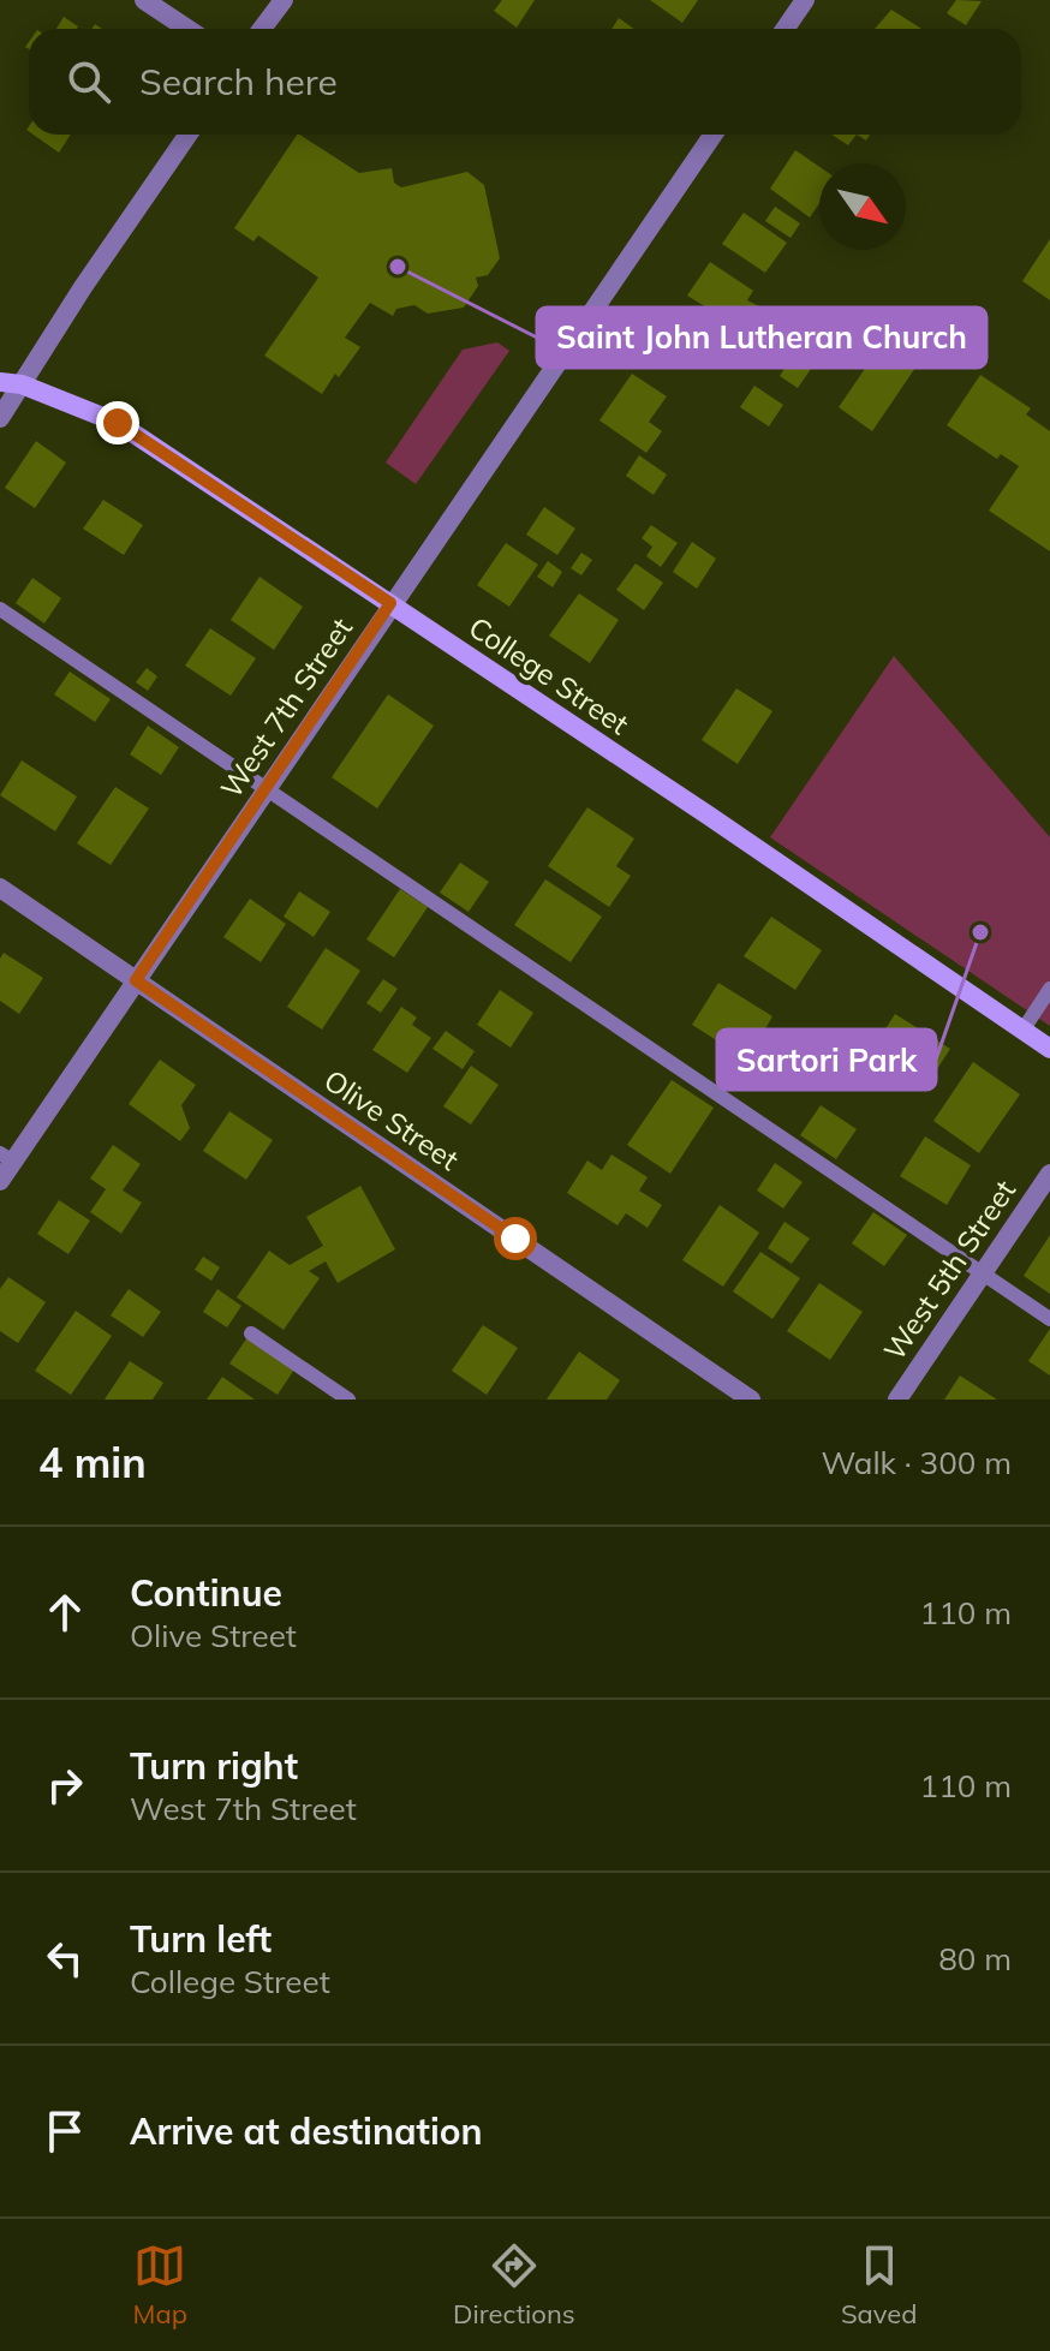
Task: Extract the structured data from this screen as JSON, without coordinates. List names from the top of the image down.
{
  "streets": {
    "street": [
      "College Street",
      "West 7th Street",
      "Olive Street",
      "West 5th Street"
    ]
  },
  "crossings": [
    ["College Street", "West 7th Street"],
    ["West 7th Street", "Olive Street"]
  ],
  "places": ["Saint John Lutheran Church", "Sartori Park"],
  "north": "bottom right",
  "page": {
    "search": "Search here",
    "heading": ["4 min", "Walk · 300 m"],
    "list": [
      ["Continue", "Olive Street", "110 m"],
      ["Turn right", "West 7th Street", "110 m"],
      ["Turn left", "College Street", "80 m"],
      "Arrive at destination"
    ],
    "nav": ["Map", "Directions", "Saved"]
  }
}
